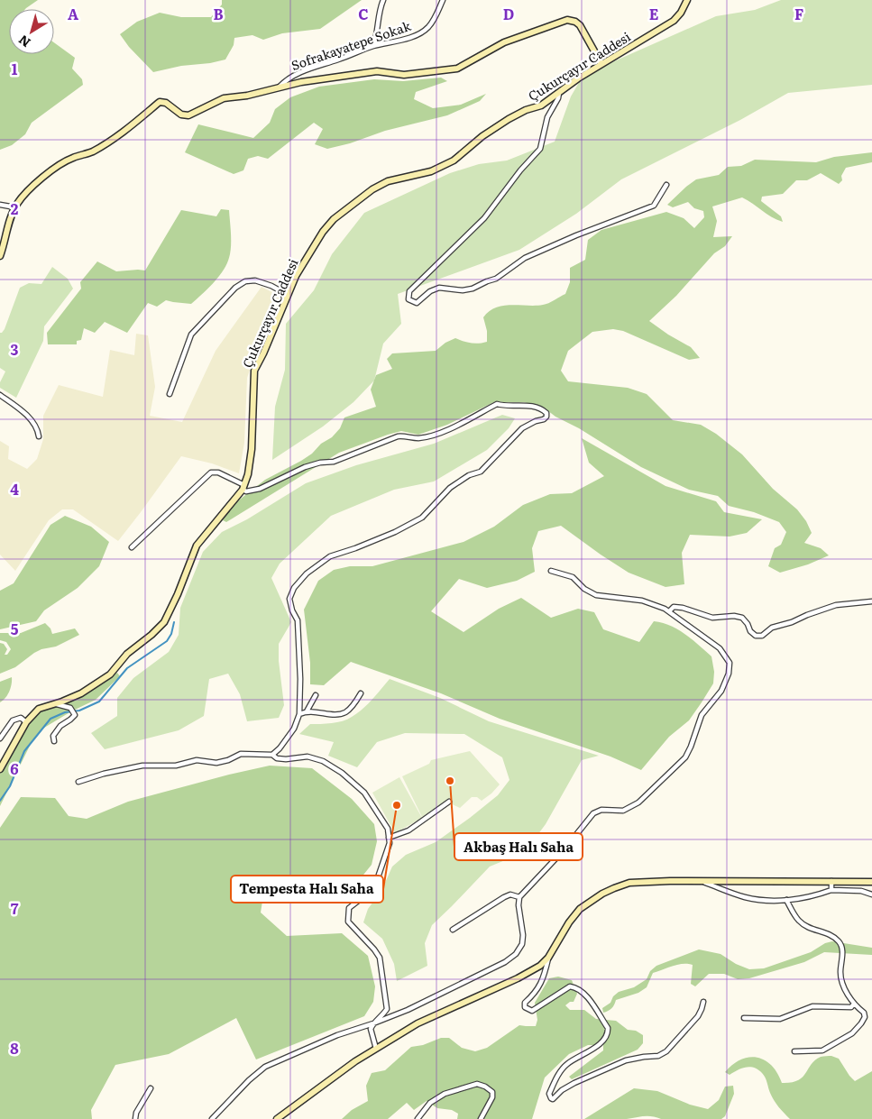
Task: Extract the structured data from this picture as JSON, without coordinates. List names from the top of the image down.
{
  "streets": {
    "street": ["Sofrakayatepe Sokak", "Çukurçayır Caddesi"]
  },
  "places": ["Akbaş Halı Saha", "Tempesta Halı Saha"],
  "north": "bottom left",
  "grid": {
    "columns": [
      "A",
      "B",
      "C",
      "D",
      "E",
      "F"
    ],
    "rows": [
      "1",
      "2",
      "3",
      "4",
      "5",
      "6",
      "7",
      "8"
    ]
  }
}
